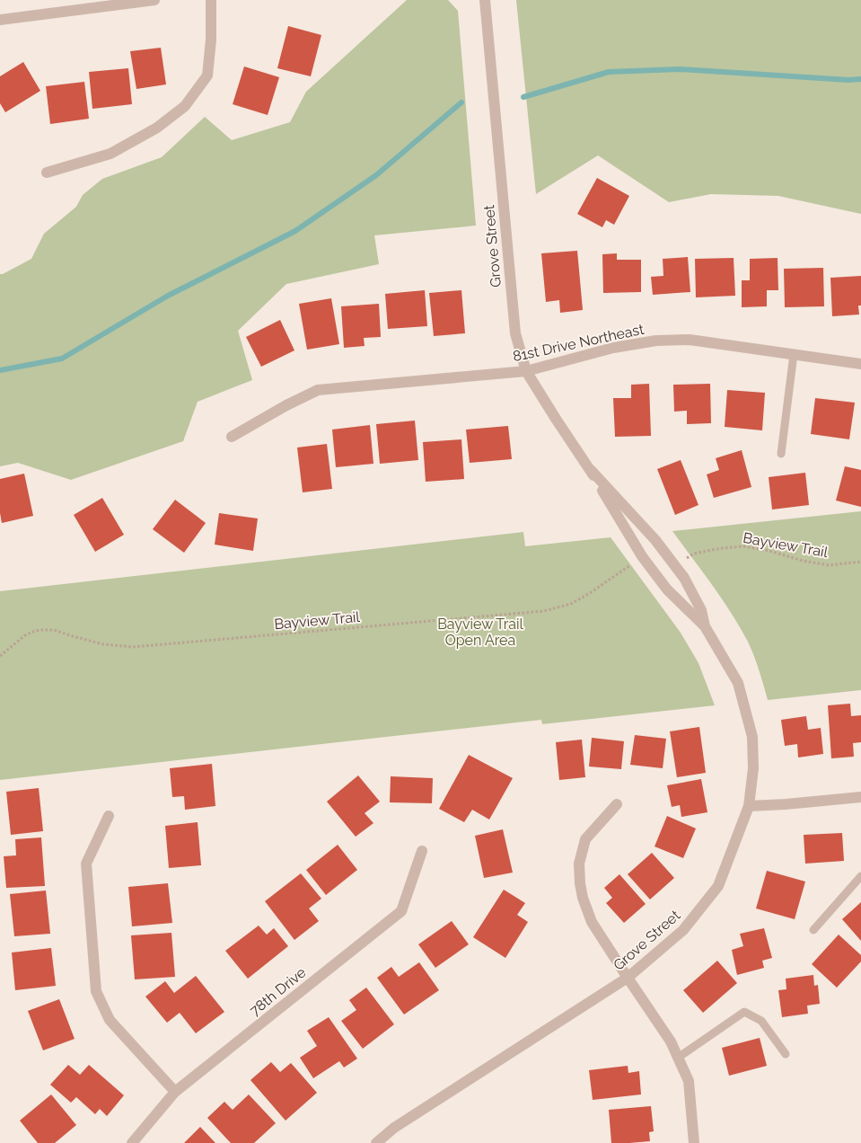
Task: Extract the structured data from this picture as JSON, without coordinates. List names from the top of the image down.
{
  "streets": {
    "street": ["Grove Street", "81st Drive Northeast", "78th Drive"],
    "path": ["Bayview Trail"]
  },
  "crossings": [
    ["Grove Street", "81st Drive Northeast"]
  ],
  "parks": ["Bayview Trail Open Area"]
}
